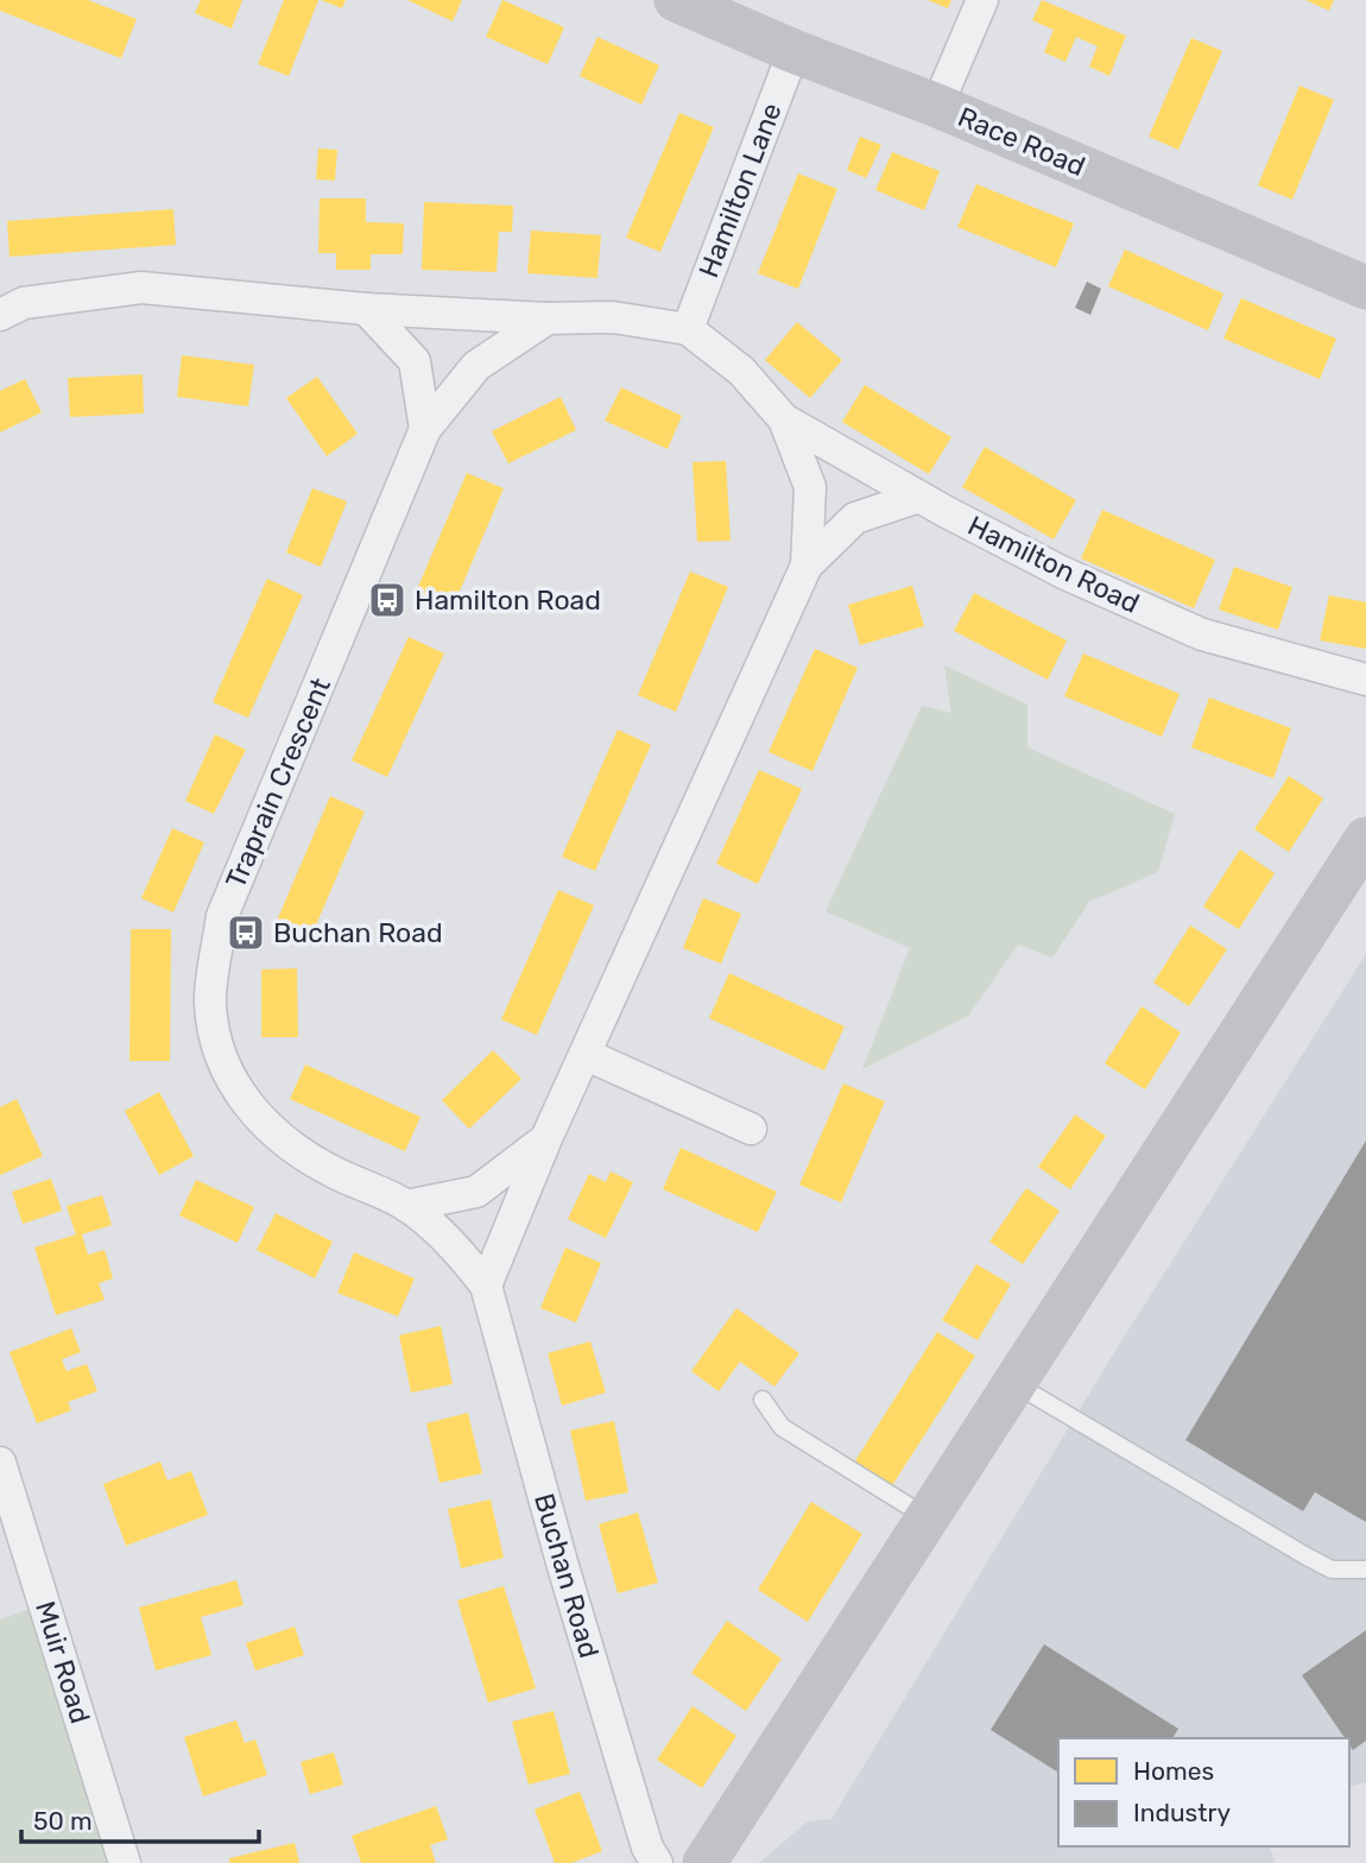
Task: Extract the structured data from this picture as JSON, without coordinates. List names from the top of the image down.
{
  "streets": {
    "street": [
      "Race Road",
      "Hamilton Lane",
      "Hamilton Road",
      "Traprain Crescent",
      "Buchan Road",
      "Muir Road"
    ]
  },
  "crossings": [
    ["Race Road", "Hamilton Lane"],
    ["Hamilton Lane", "Hamilton Road"],
    ["Traprain Crescent", "Buchan Road"]
  ],
  "places": {
    "bus stop": ["Hamilton Road", "Buchan Road"]
  },
  "legend": ["Homes", "Industry"],
  "scale_bar": "50 m"
}
